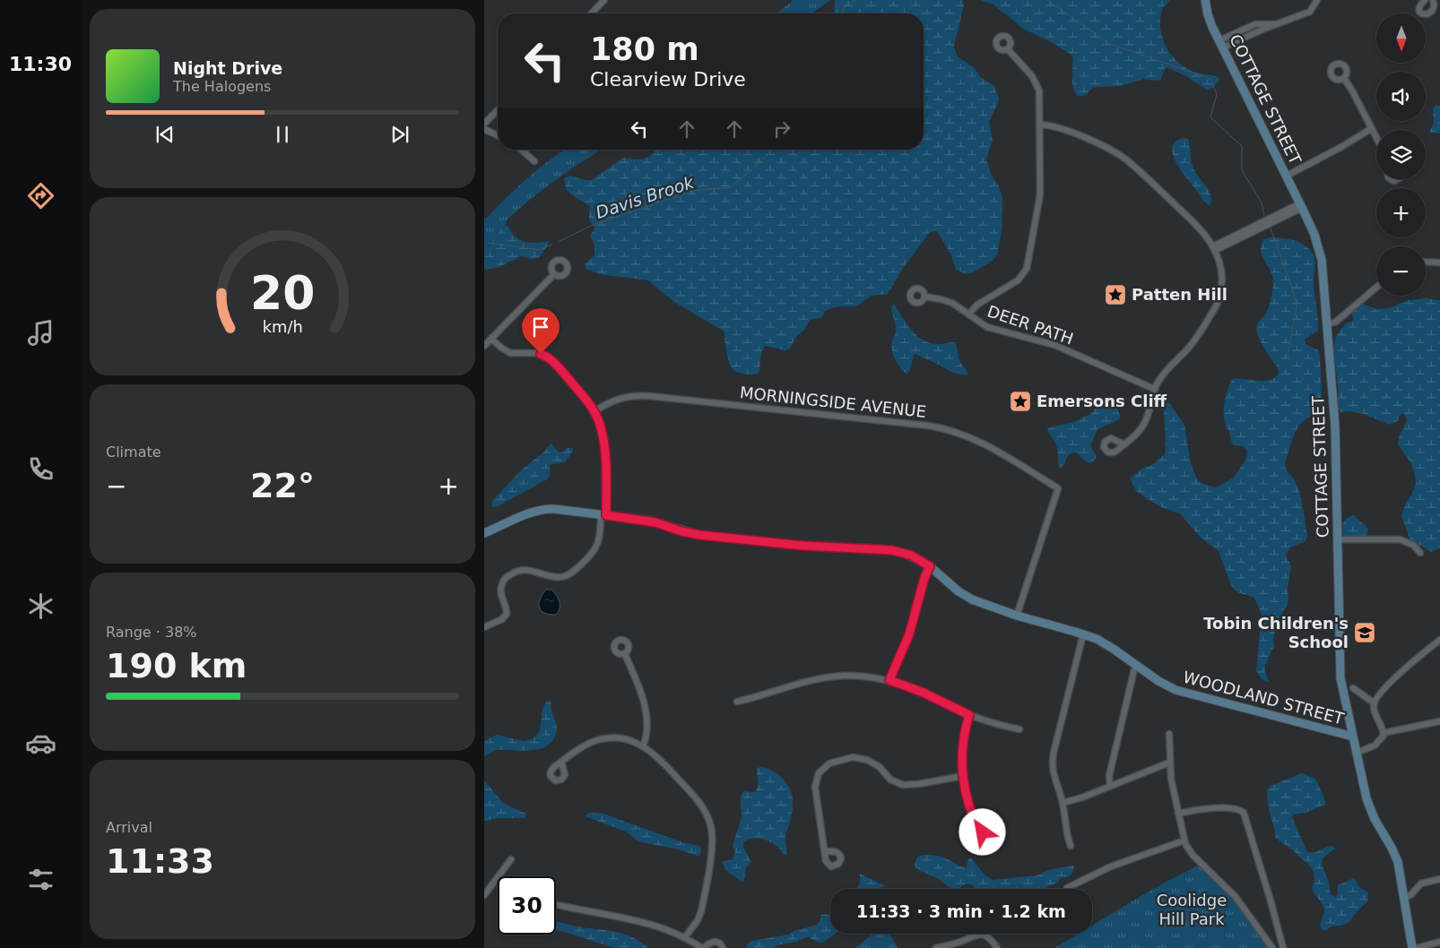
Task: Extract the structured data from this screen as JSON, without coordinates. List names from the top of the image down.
{
  "streets": {
    "street": [
      "COTTAGE STREET",
      "DEER PATH",
      "MORNINGSIDE AVENUE",
      "WOODLAND STREET"
    ]
  },
  "crossings": [
    ["COTTAGE STREET", "WOODLAND STREET"],
    ["MORNINGSIDE AVENUE", "WOODLAND STREET"]
  ],
  "water": ["Davis Brook"],
  "parks": ["Coolidge Hill Park"],
  "places": {
    "place": ["Patten Hill", "Emersons Cliff"],
    "school or university": ["Tobin Children's School"]
  },
  "north": "bottom",
  "page": {
    "tabs": "11:30",
    "map_buttons": ["+", "−"],
    "turn": ["180 m", "Clearview Drive"],
    "song": ["Night Drive", "The Halogens"],
    "tile": [
      "Climate",
      ["Range · 38%", "190 km"],
      ["Arrival", "11:33"]
    ],
    "heat": ["−", "22°", "+"],
    "limit": "30",
    "trip": "11:33 · 3 min · 1.2 km",
    "gauge": ["20", "km/h"]
  }
}
